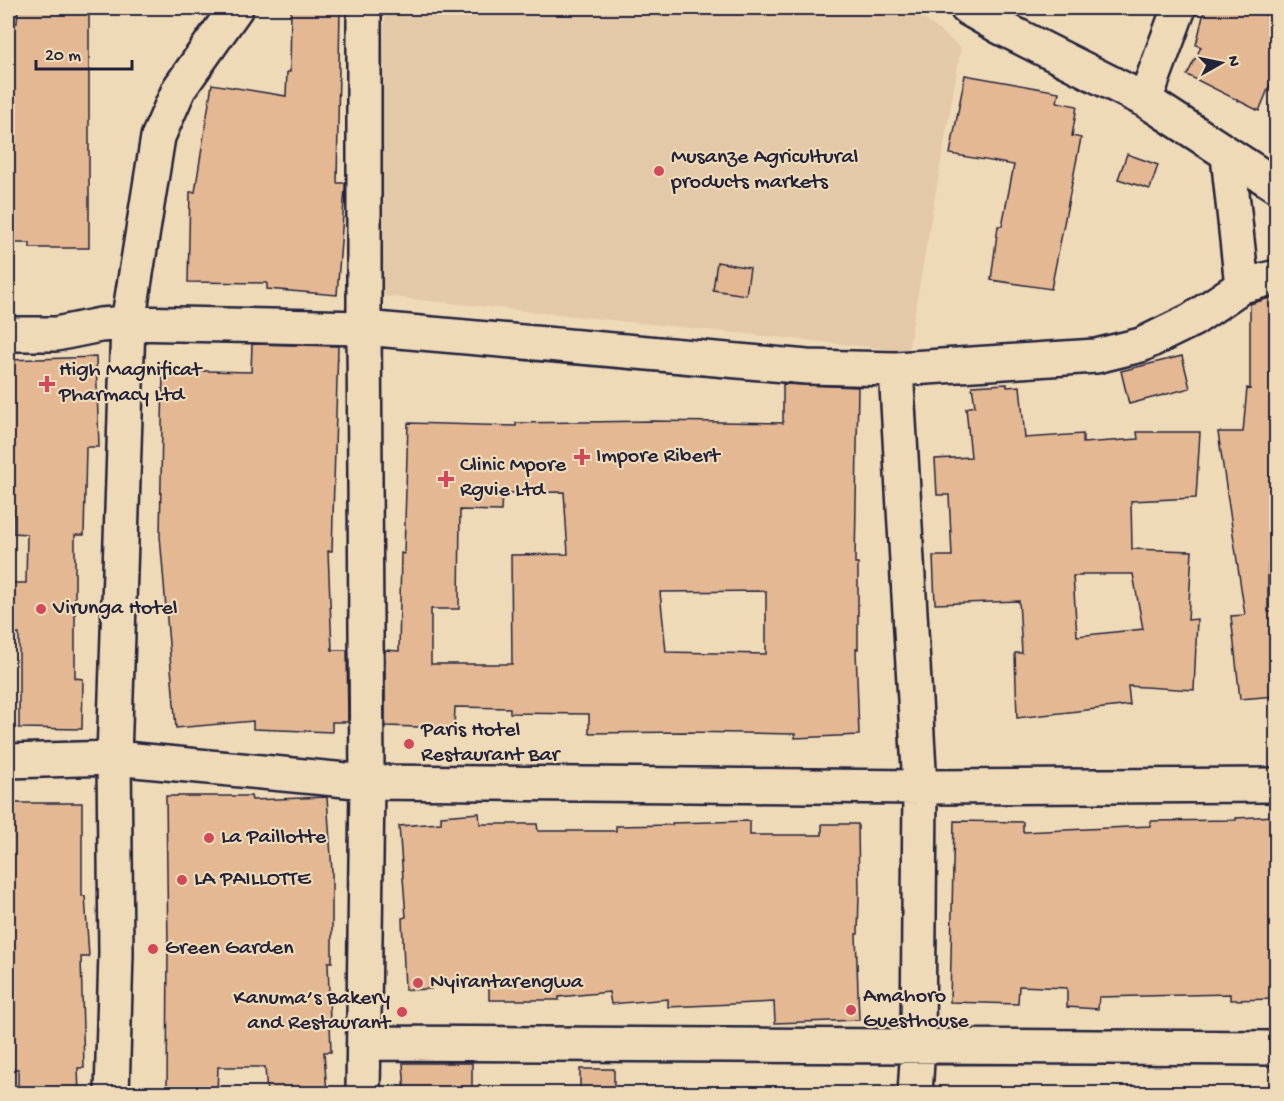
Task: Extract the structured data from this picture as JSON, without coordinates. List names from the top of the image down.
{
  "places": {
    "other": [
      "Musanze Agricultural products markets",
      "Virunga Hotel",
      "Paris Hotel Restaurant Bar",
      "La Paillotte",
      "LA PAILLOTTE",
      "Green Garden",
      "Nyirantarengwa",
      "Amahoro Guesthouse",
      "Kanuma’s Bakery and Restaurant"
    ],
    "health": ["High Magnificat Pharmacy Ltd", "Impore Ribert", "Clinic Mpore Rgvie Ltd"]
  },
  "scale_bar": "20 m",
  "north": "right"
}
